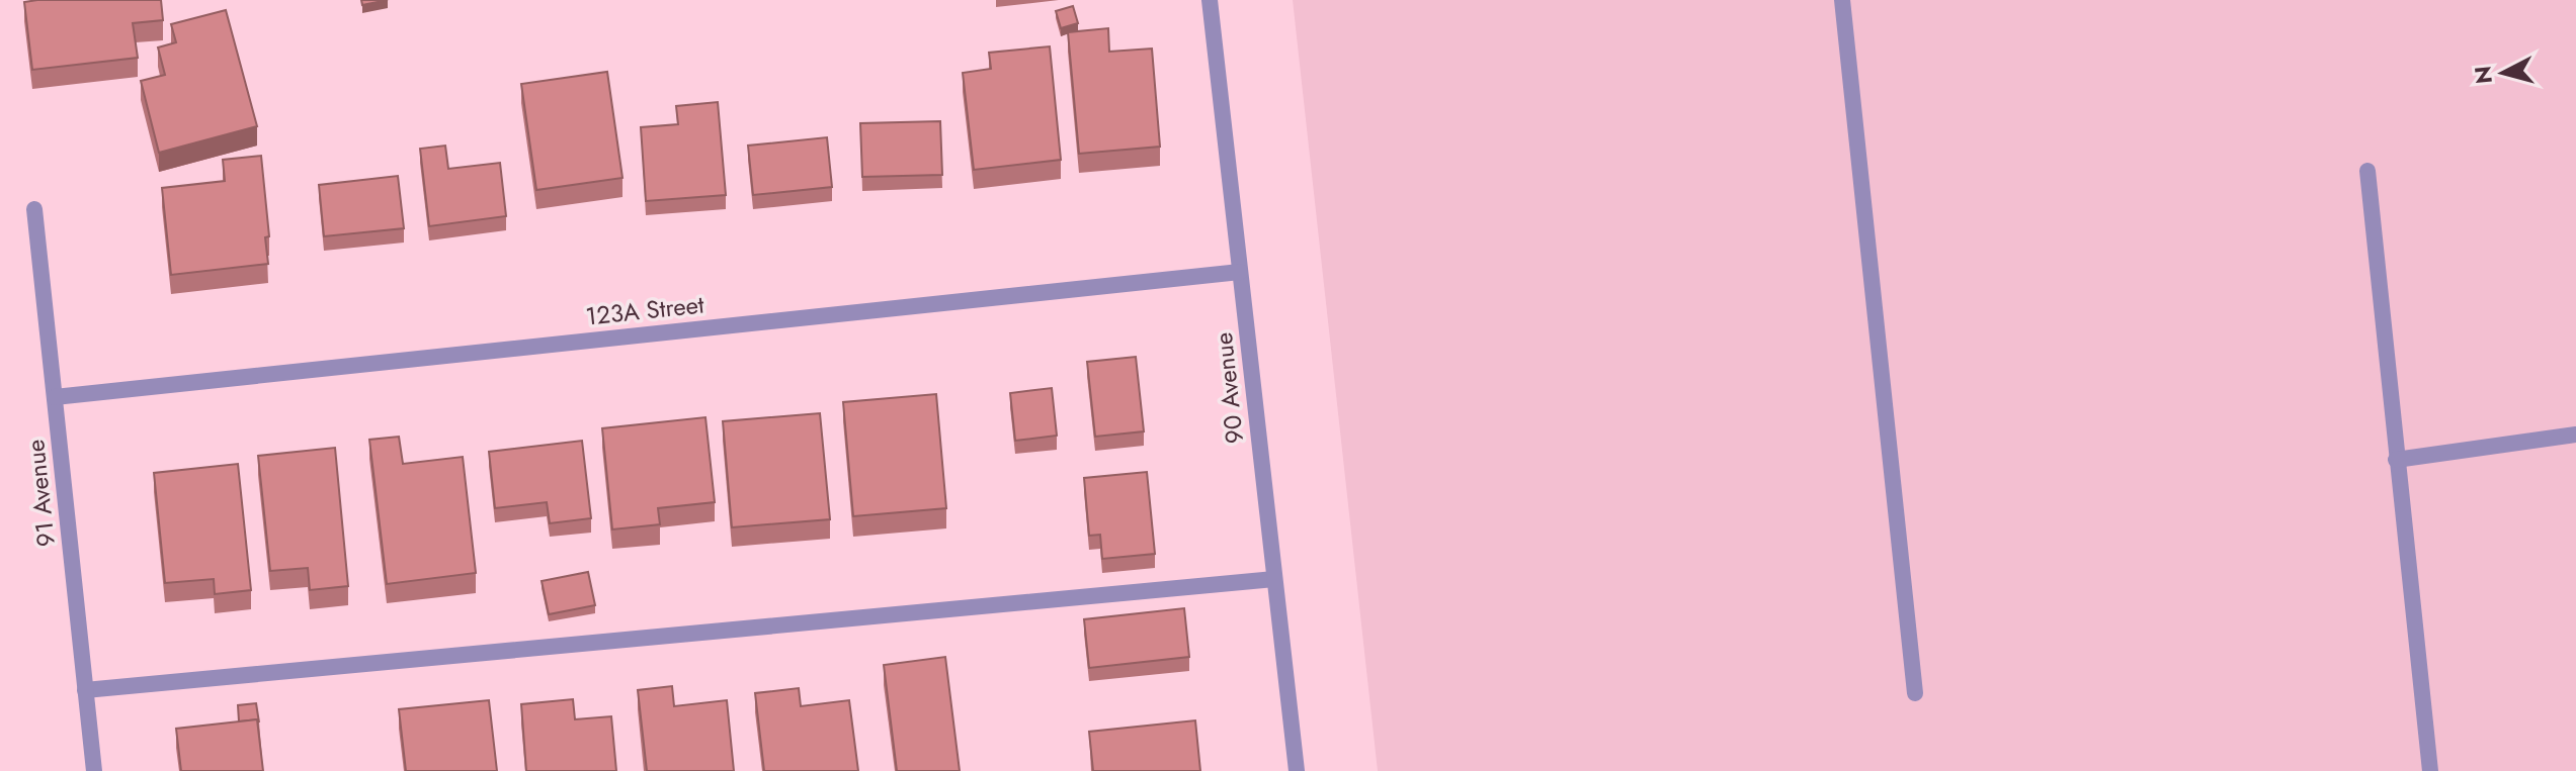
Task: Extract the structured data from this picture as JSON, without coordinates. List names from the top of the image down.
{
  "streets": {
    "street": ["123A Street", "90 Avenue", "91 Avenue"]
  },
  "crossings": [
    ["123A Street", "90 Avenue"],
    ["123A Street", "91 Avenue"]
  ],
  "north": "left"
}
